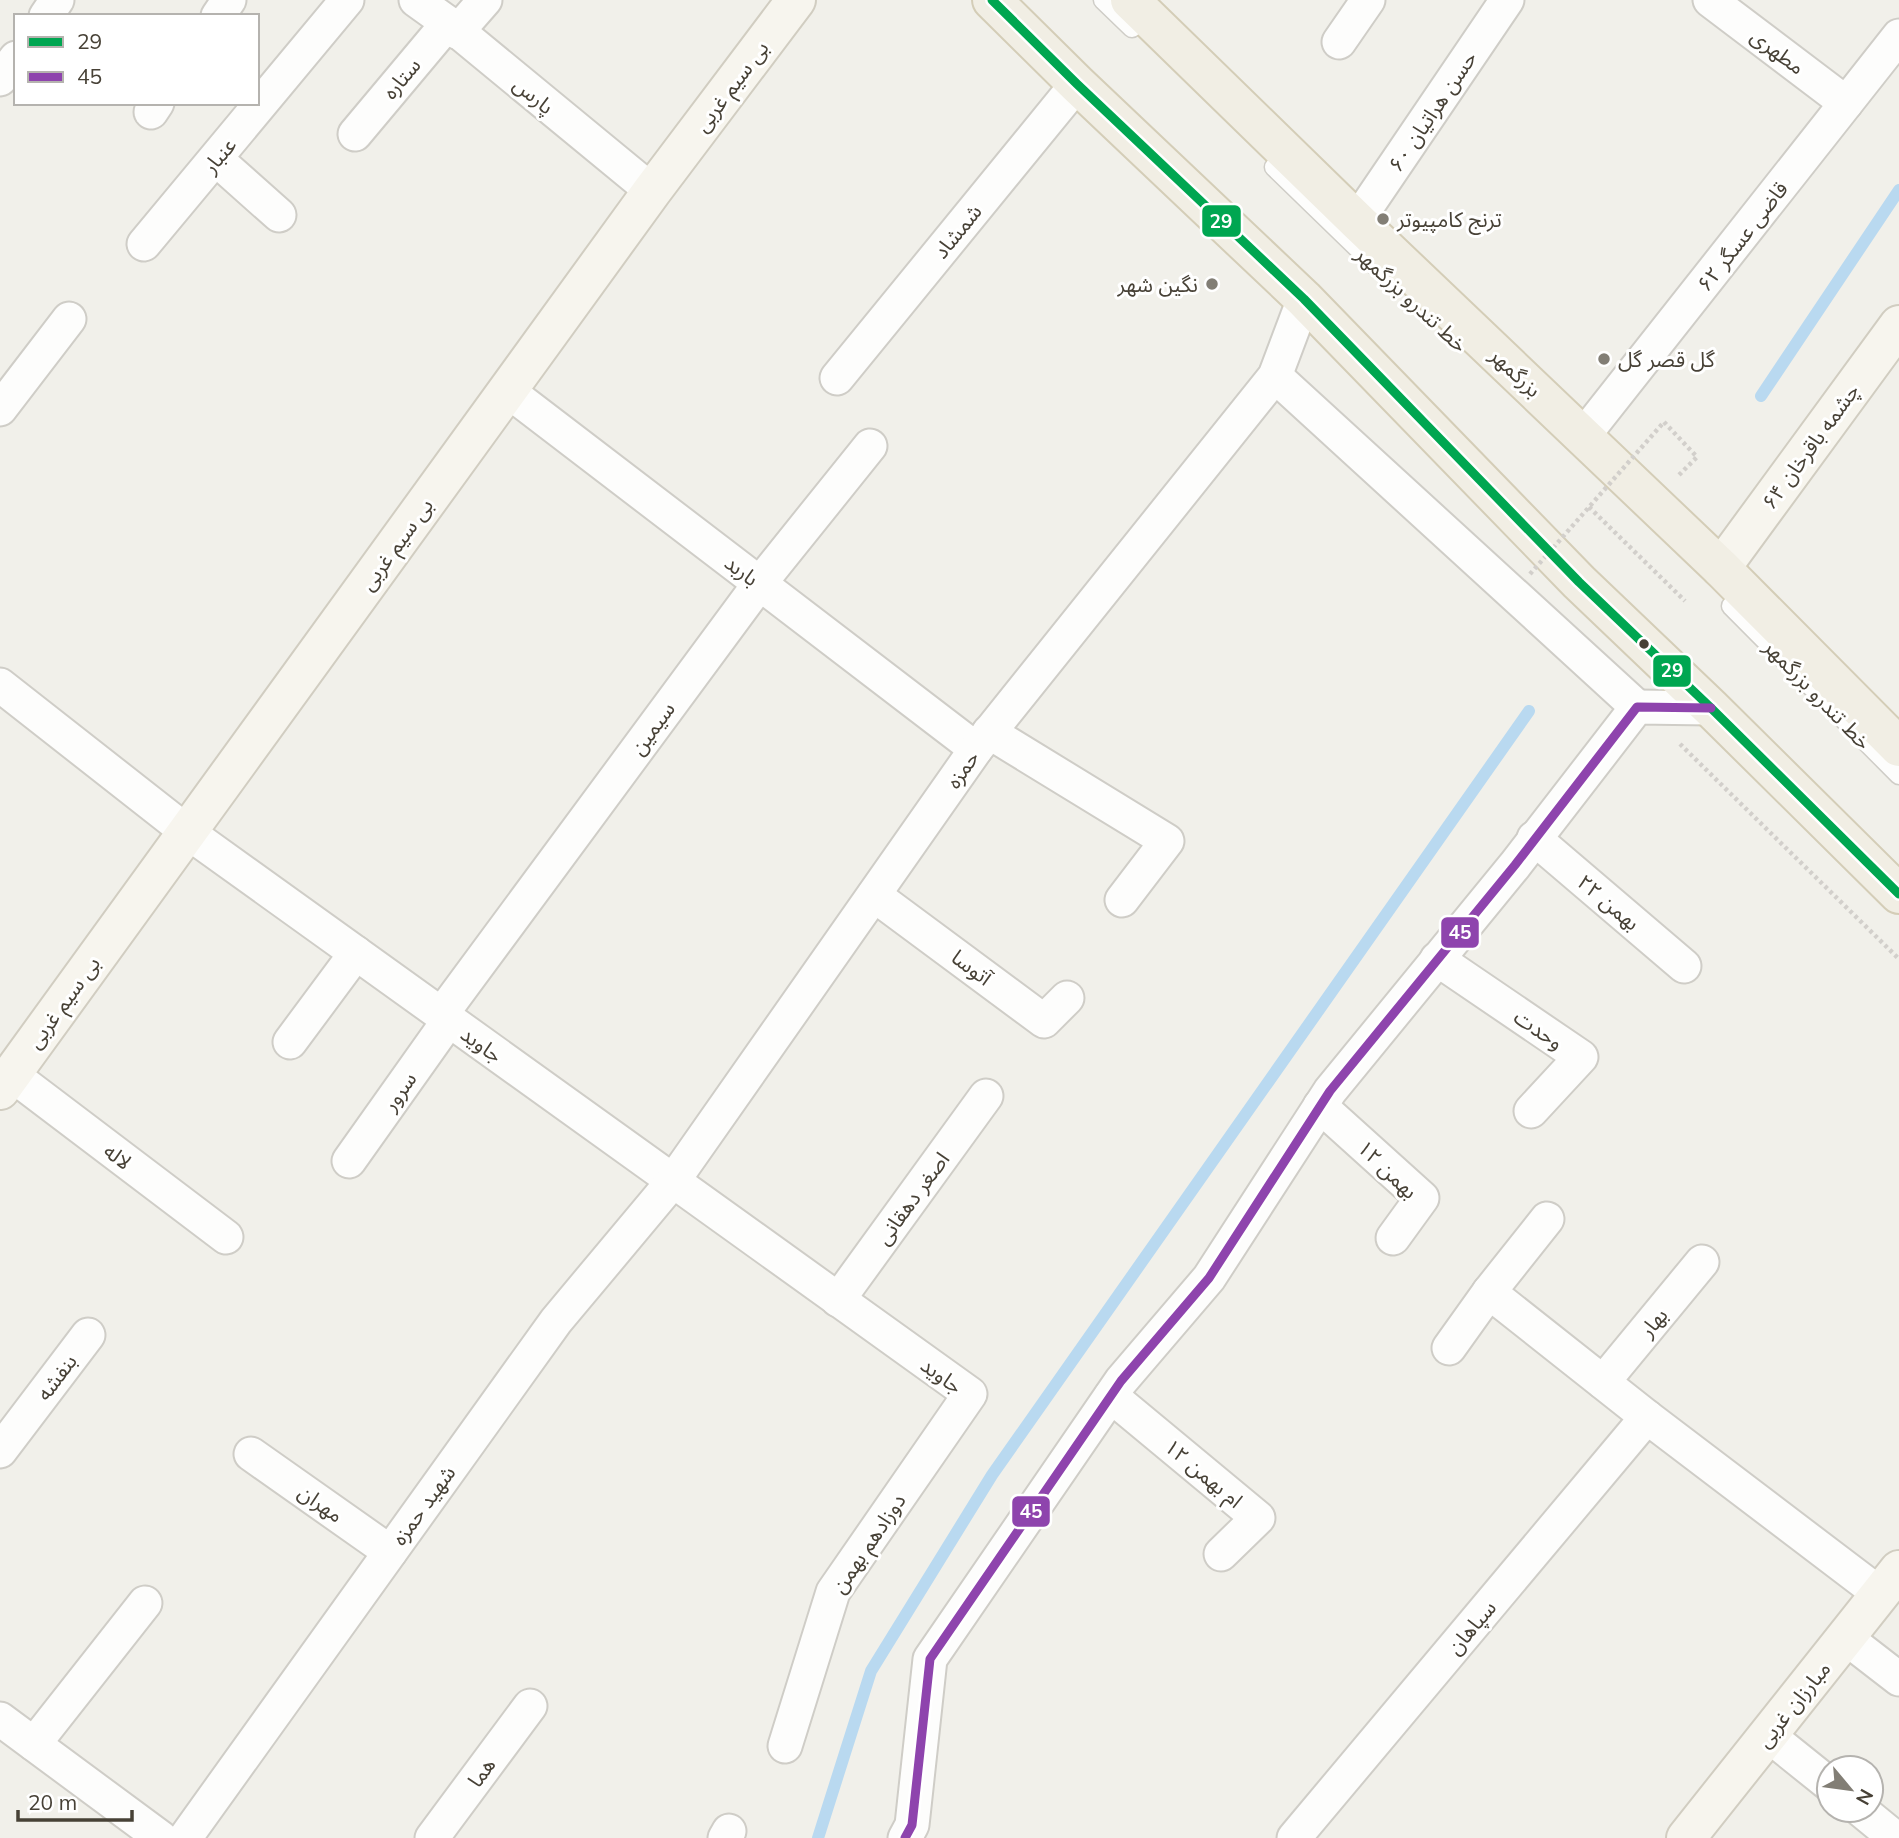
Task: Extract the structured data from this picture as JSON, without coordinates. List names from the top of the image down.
{
  "streets": {
    "main road": ["بزرگمهر"],
    "street": [
      "مطهری",
      "ستاره",
      "بی سیم غربی",
      "پارس",
      "حسن هراتیان ۶۰",
      "عنبار",
      "شمشاد",
      "قاضی عسگر ۶۲",
      "چشمه باقرخان ۶۴",
      "باربد",
      "سیمین",
      "حمزه",
      "۲۲ بهمن",
      "آتوسا",
      "وحدت",
      "جاوید",
      "سرور",
      "لاله",
      "۱۲ بهمن",
      "اصغر دهقانی",
      "بهار",
      "بنفشه",
      "۱۲ ام بهمن",
      "مهران",
      "شهید حمزه",
      "دوزادهم بهمن",
      "سپاهان",
      "مبارزان غربی",
      "هما"
    ],
    "lane": ["خط تندرو بزرگمهر"]
  },
  "crossings": [
    ["مطهری", "قاضی عسگر ۶۲"],
    ["ستاره", "پارس"],
    ["بی سیم غربی", "پارس"],
    ["بی سیم غربی", "باربد"],
    ["بی سیم غربی", "جاوید"],
    ["بی سیم غربی", "لاله"],
    ["حسن هراتیان ۶۰", "بزرگمهر"],
    ["قاضی عسگر ۶۲", "بزرگمهر"],
    ["بزرگمهر", "چشمه باقرخان ۶۴"],
    ["باربد", "سیمین"],
    ["باربد", "حمزه"],
    ["سیمین", "جاوید"],
    ["سیمین", "سرور"],
    ["حمزه", "آتوسا"],
    ["حمزه", "جاوید"],
    ["حمزه", "شهید حمزه"],
    ["جاوید", "سرور"],
    ["جاوید", "اصغر دهقانی"],
    ["جاوید", "شهید حمزه"],
    ["جاوید", "دوزادهم بهمن"],
    ["مهران", "شهید حمزه"]
  ],
  "places": ["ترنج کامپیوتر", "نگین شهر", "گل قصر گل"],
  "lines": ["transit line 29", "transit line 45"],
  "legend": ["29", "45"],
  "scale_bar": "20 m",
  "north": "bottom right"
}
